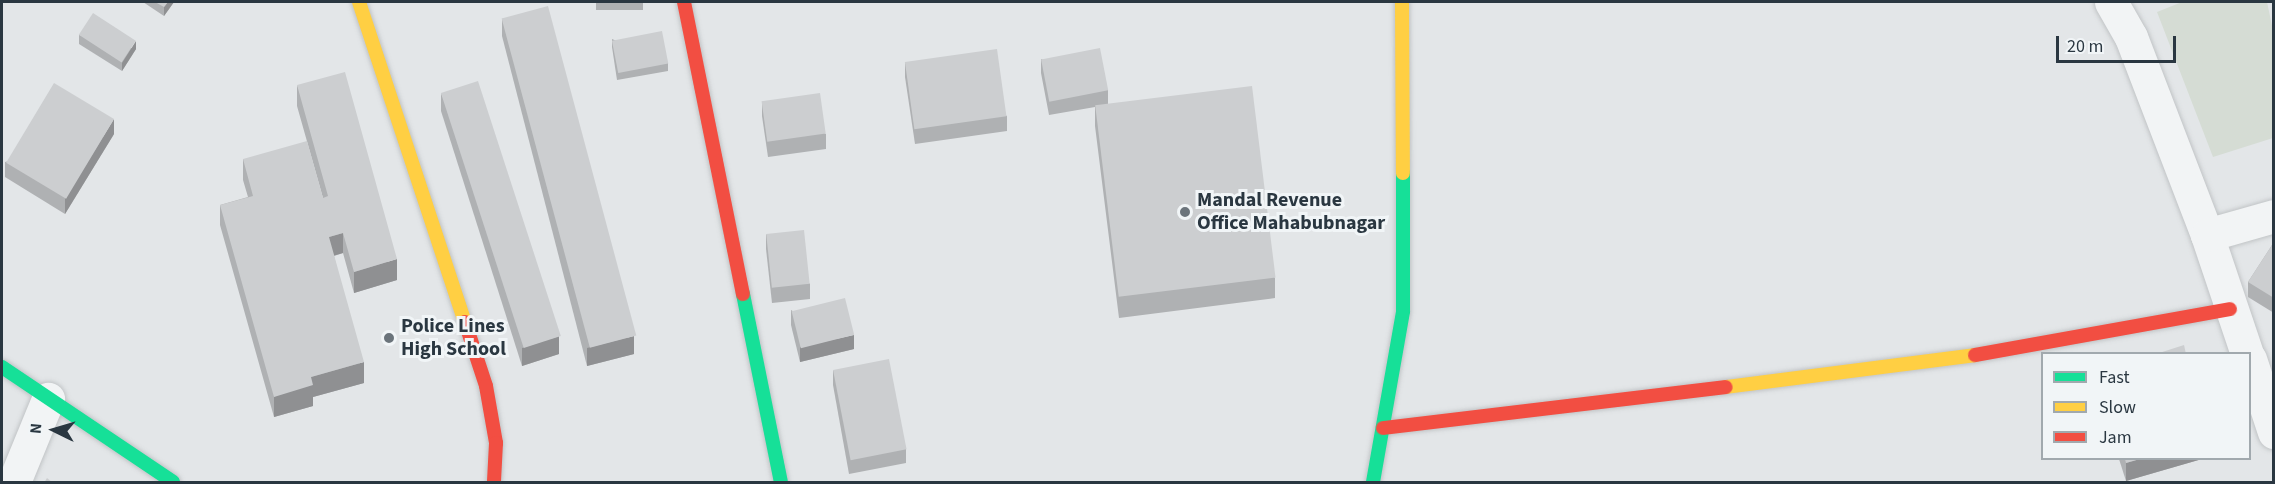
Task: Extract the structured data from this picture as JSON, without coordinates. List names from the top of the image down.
{
  "places": ["Mandal Revenue Office Mahabubnagar", "Police Lines High School"],
  "legend": ["Fast", "Slow", "Jam"],
  "scale_bar": "20 m",
  "north": "left"
}
